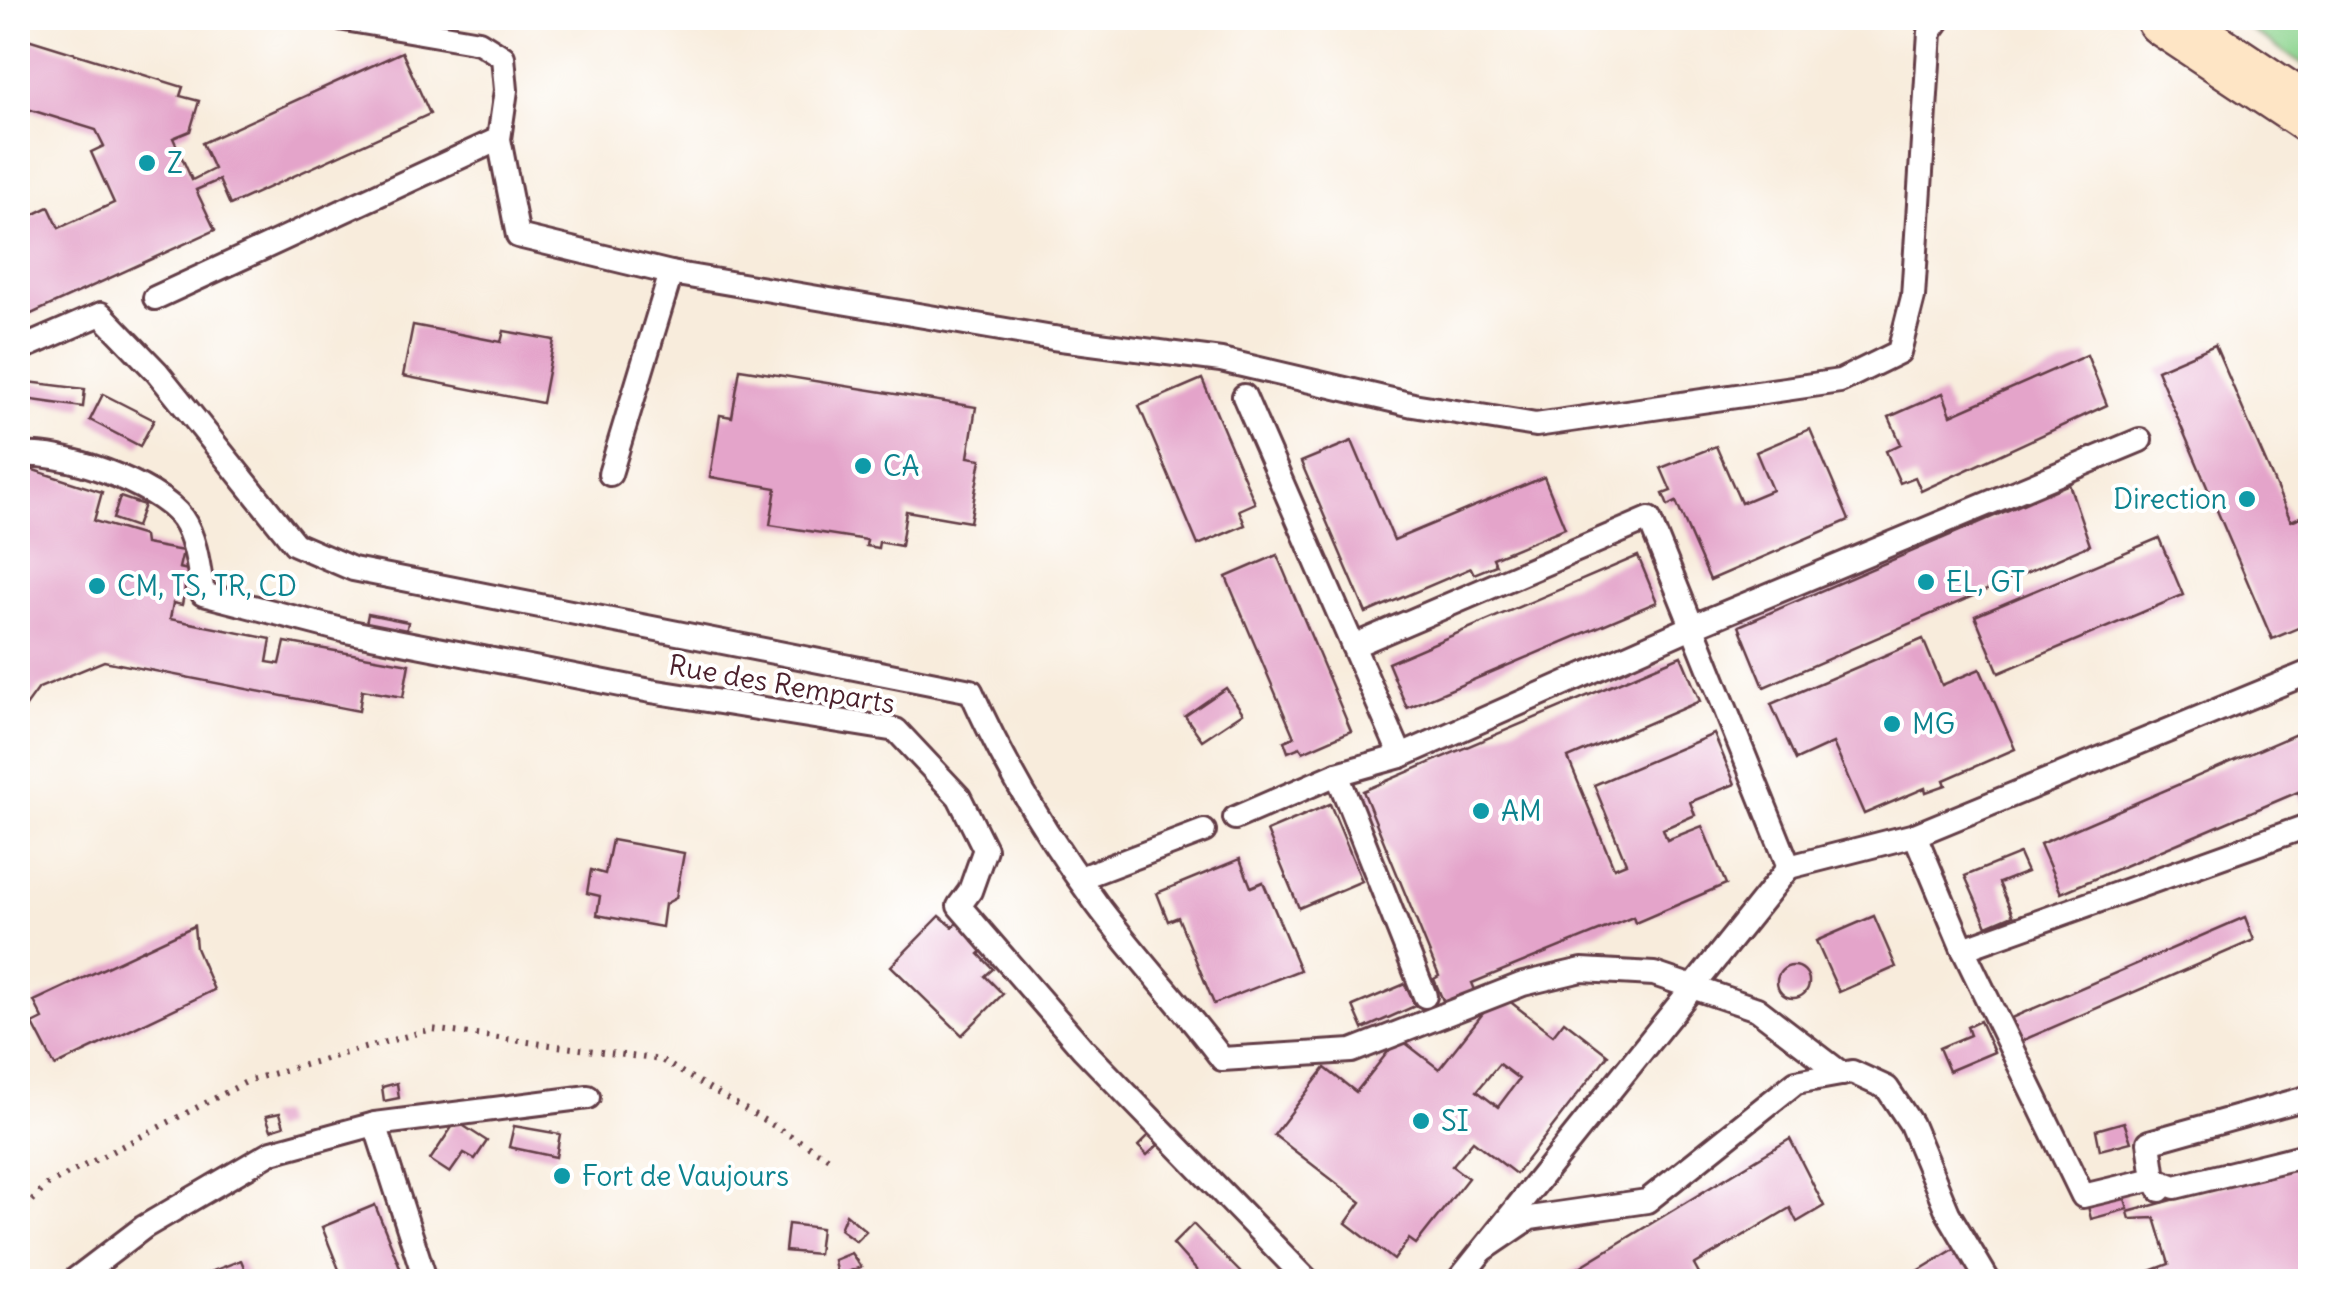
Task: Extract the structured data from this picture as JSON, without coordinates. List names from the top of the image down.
{
  "streets": {
    "lane": ["Rue des Remparts"]
  },
  "places": [
    "Z",
    "CA",
    "Direction",
    "EL, GT",
    "CM, TS, TR, CD",
    "MG",
    "AM",
    "SI",
    "Fort de Vaujours"
  ]
}
